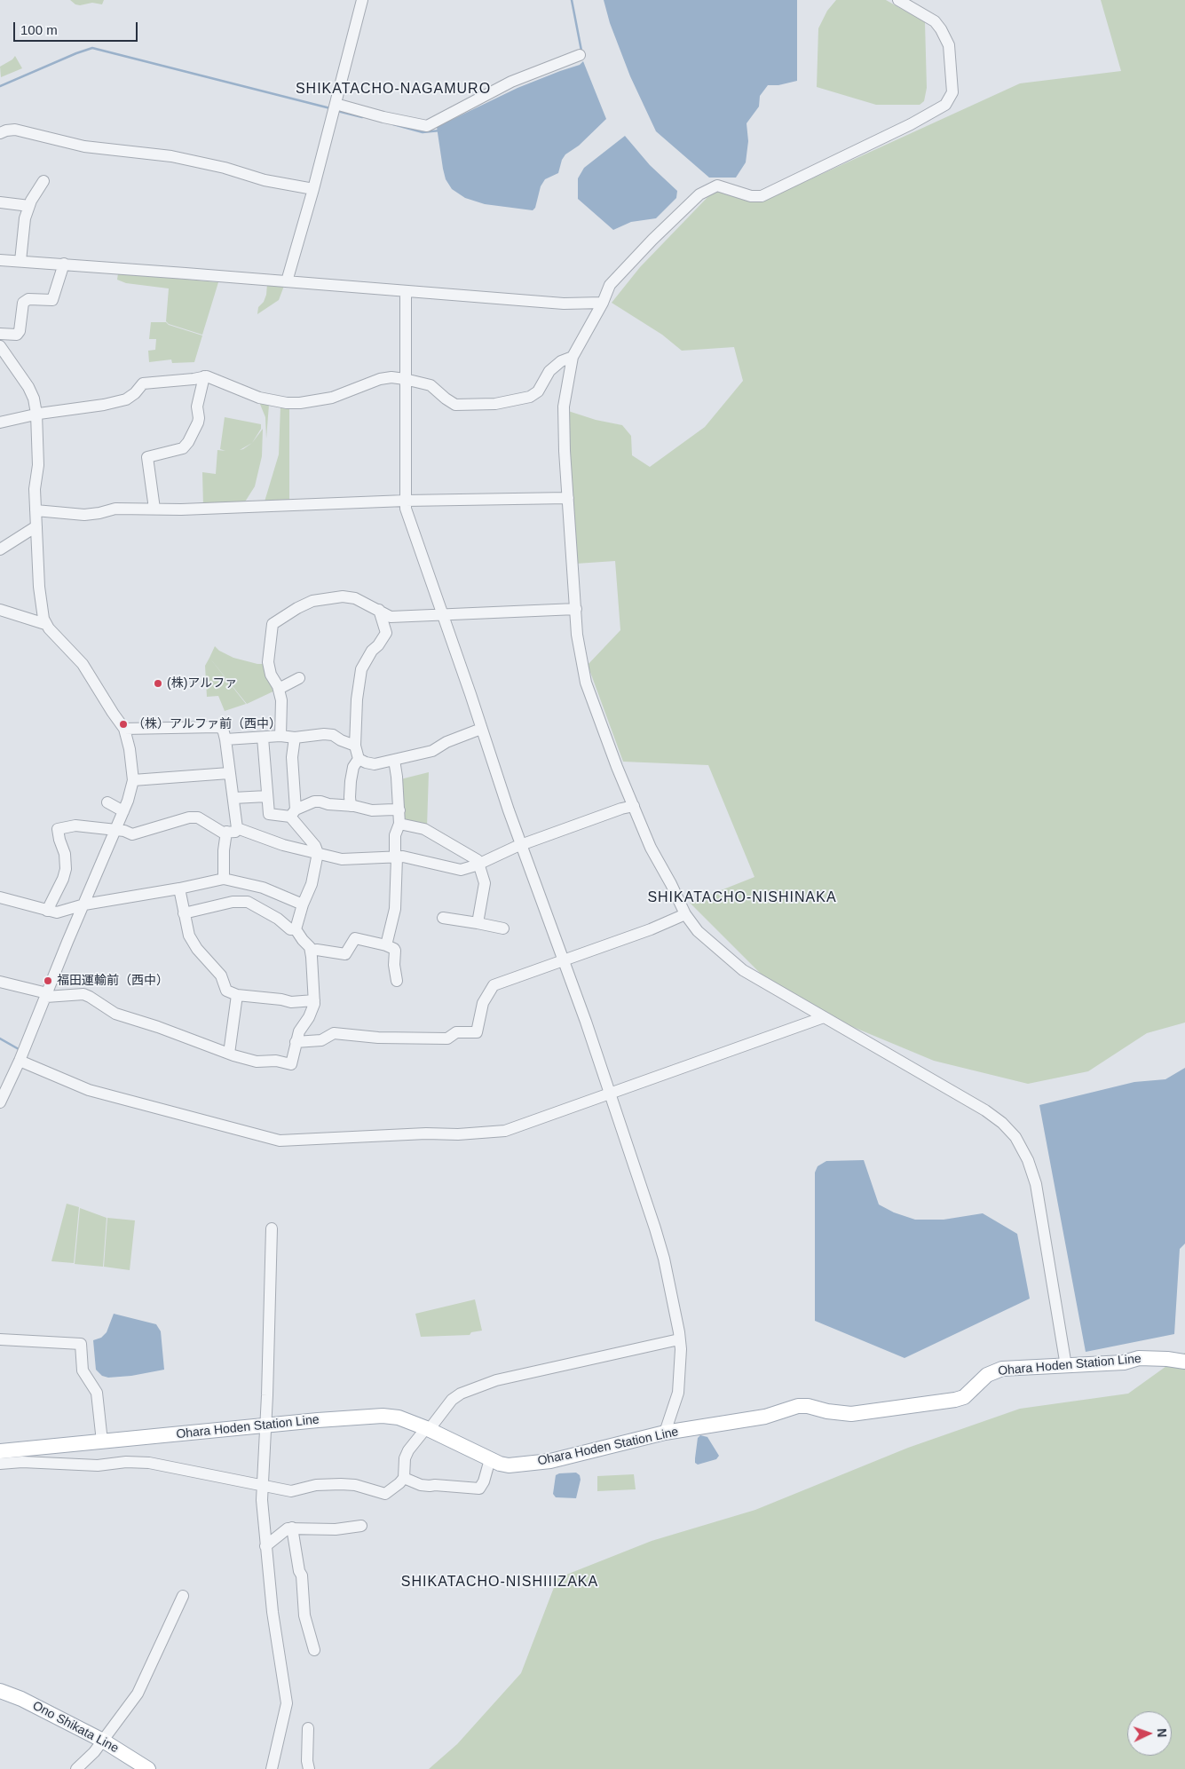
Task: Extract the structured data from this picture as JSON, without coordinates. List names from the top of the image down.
{
  "streets": {
    "main road": ["Ohara Hoden Station Line", "Ono Shikata Line"]
  },
  "districts": ["SHIKATACHO-NAGAMURO", "SHIKATACHO-NISHINAKA", "SHIKATACHO-NISHIIIZAKA"],
  "places": ["(株)アルファ", "（株）アルファ前（西中）", "福田運輸前（西中）"],
  "scale_bar": "100 m",
  "north": "right"
}
